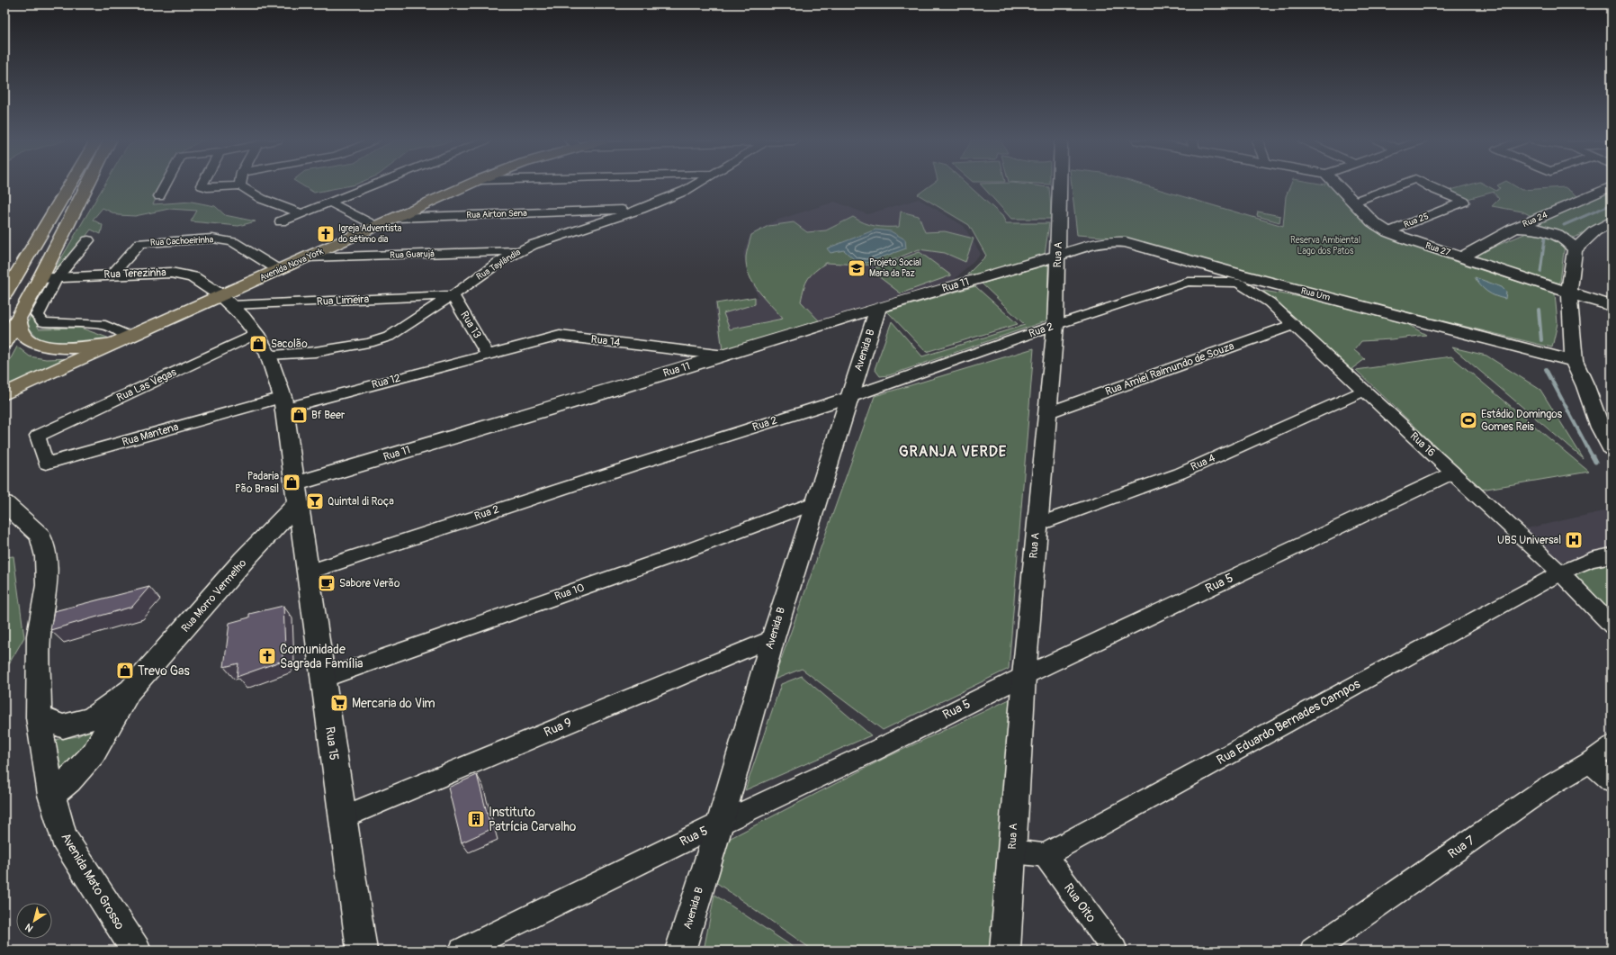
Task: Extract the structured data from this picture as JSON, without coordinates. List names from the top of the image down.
{
  "streets": {
    "main road": ["Avenida Nova York"],
    "street": [
      "Rua Airton Sena",
      "Rua 24",
      "Rua 25",
      "Rua Cachoeirinha",
      "Rua 27",
      "Rua Guarujá",
      "Rua A",
      "Rua Taylândia",
      "Rua Terezinha",
      "Rua 11",
      "Rua Um",
      "Rua Limeira",
      "Rua 13",
      "Rua 2",
      "Rua 14",
      "Avenida B",
      "Rua Amiel Raimundo de Souza",
      "Rua 12",
      "Rua Las Vegas",
      "Rua Mantena",
      "Rua 16",
      "Rua 4",
      "Rua 5",
      "Rua 10",
      "Rua Morro Vermelho",
      "Rua Eduardo Bernades Campos",
      "Rua 9",
      "Rua 15",
      "Rua 7",
      "Avenida Mato Grosso",
      "Rua Oito"
    ]
  },
  "crossings": [
    ["Rua Airton Sena", "Avenida Nova York"],
    ["Rua Airton Sena", "Rua Taylândia"],
    ["Rua 24", "Rua 27"],
    ["Rua 25", "Rua 27"],
    ["Rua Cachoeirinha", "Avenida Nova York"],
    ["Rua Cachoeirinha", "Rua Terezinha"],
    ["Rua Guarujá", "Avenida Nova York"],
    ["Rua Guarujá", "Rua Taylândia"],
    ["Rua A", "Rua 11"],
    ["Rua A", "Rua Um"],
    ["Rua A", "Rua 2"],
    ["Rua A", "Rua Amiel Raimundo de Souza"],
    ["Rua A", "Rua 4"],
    ["Rua A", "Rua 5"],
    ["Avenida Nova York", "Rua Terezinha"],
    ["Avenida Nova York", "Rua Limeira"],
    ["Rua Taylândia", "Rua Terezinha"],
    ["Rua Taylândia", "Rua Limeira"],
    ["Rua Taylândia", "Rua 13"],
    ["Rua Terezinha", "Rua Limeira"],
    ["Rua Terezinha", "Rua 12"],
    ["Rua Terezinha", "Rua Las Vegas"],
    ["Rua Terezinha", "Rua Mantena"],
    ["Rua Terezinha", "Rua 15"],
    ["Rua 11", "Rua Um"],
    ["Rua 11", "Rua 14"],
    ["Rua 11", "Avenida B"],
    ["Rua 11", "Rua Morro Vermelho"],
    ["Rua 11", "Rua 15"],
    ["Rua Um", "Rua 16"],
    ["Rua Limeira", "Rua 13"],
    ["Rua 13", "Rua 14"],
    ["Rua 13", "Rua 12"],
    ["Rua 2", "Avenida B"],
    ["Rua 2", "Rua 16"],
    ["Rua 2", "Rua 15"],
    ["Rua 14", "Rua 12"],
    ["Avenida B", "Rua 5"],
    ["Avenida B", "Rua 10"],
    ["Avenida B", "Rua 9"],
    ["Rua Amiel Raimundo de Souza", "Rua 16"],
    ["Rua 12", "Rua Mantena"],
    ["Rua 12", "Rua 15"],
    ["Rua Las Vegas", "Rua Mantena"],
    ["Rua Mantena", "Rua 15"],
    ["Rua 16", "Rua 4"],
    ["Rua 16", "Rua 5"],
    ["Rua 16", "Rua Eduardo Bernades Campos"],
    ["Rua 10", "Rua 15"],
    ["Rua Morro Vermelho", "Rua 15"],
    ["Rua Morro Vermelho", "Avenida Mato Grosso"],
    ["Rua Eduardo Bernades Campos", "Rua Oito"],
    ["Rua 9", "Rua 15"]
  ],
  "districts": ["GRANJA VERDE"],
  "parks": ["Reserva Ambiental Lago dos Patos"],
  "places": {
    "church": ["Igreja Adventista do sétimo dia", "Comunidade Sagrada Família"],
    "school or university": ["Projeto Social Maria da Paz"],
    "shop": [
      "Sacolão",
      "Bf Beer",
      "Padaria Pão Brasil",
      "Trevo Gas"
    ],
    "sports": ["Estádio Domingos Gomes Reis"],
    "bar": ["Quintal di Roça"],
    "hospital": ["UBS Universal"],
    "cafe": ["Sabore Verão"],
    "supermarket": ["Mercaria do Vim"],
    "building": ["Instituto Patrícia Carvalho"]
  },
  "north": "bottom left"
}
